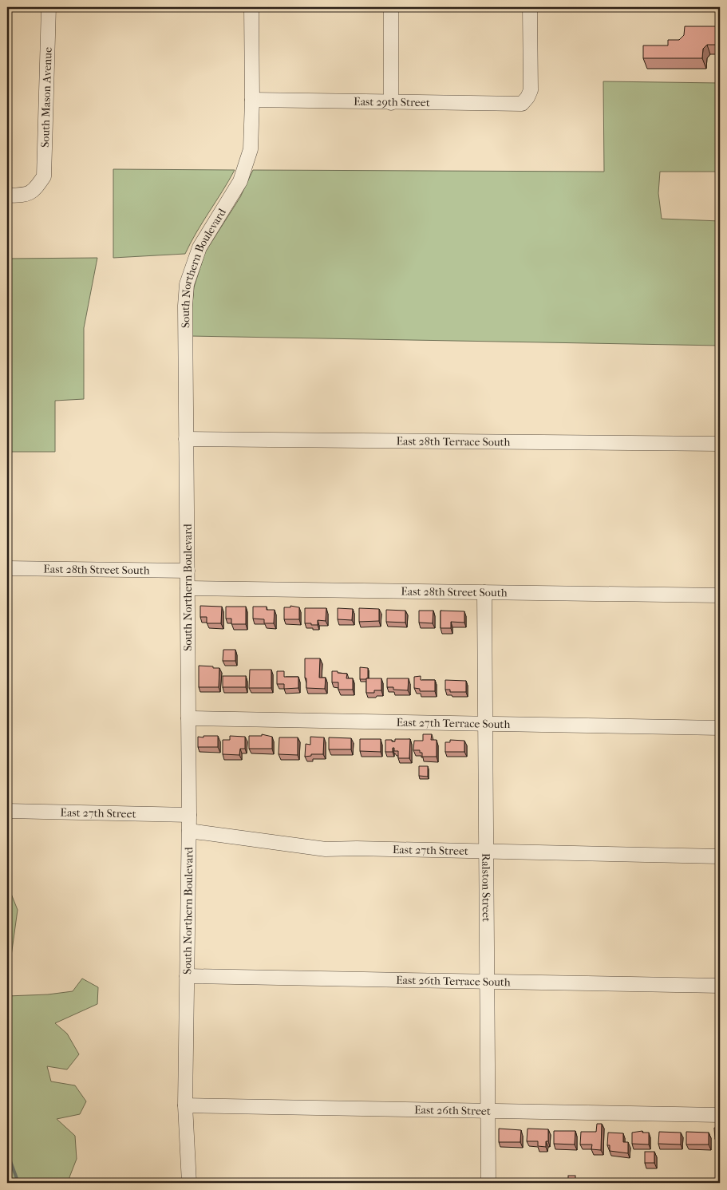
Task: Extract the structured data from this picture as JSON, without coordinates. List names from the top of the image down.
{
  "streets": {
    "street": [
      "South Mason Avenue",
      "East 29th Street",
      "South Northern Boulevard",
      "East 28th Terrace South",
      "East 28th Street South",
      "East 27th Terrace South",
      "East 27th Street",
      "Ralston Street",
      "East 26th Terrace South",
      "East 26th Street"
    ]
  },
  "crossings": [
    ["East 29th Street", "South Northern Boulevard"],
    ["South Northern Boulevard", "East 28th Terrace South"],
    ["South Northern Boulevard", "East 28th Street South"],
    ["South Northern Boulevard", "East 27th Terrace South"],
    ["South Northern Boulevard", "East 27th Street"],
    ["South Northern Boulevard", "East 26th Terrace South"],
    ["South Northern Boulevard", "East 26th Street"],
    ["East 28th Street South", "Ralston Street"],
    ["East 27th Terrace South", "Ralston Street"],
    ["East 27th Street", "Ralston Street"],
    ["Ralston Street", "East 26th Terrace South"],
    ["Ralston Street", "East 26th Street"]
  ]
}
